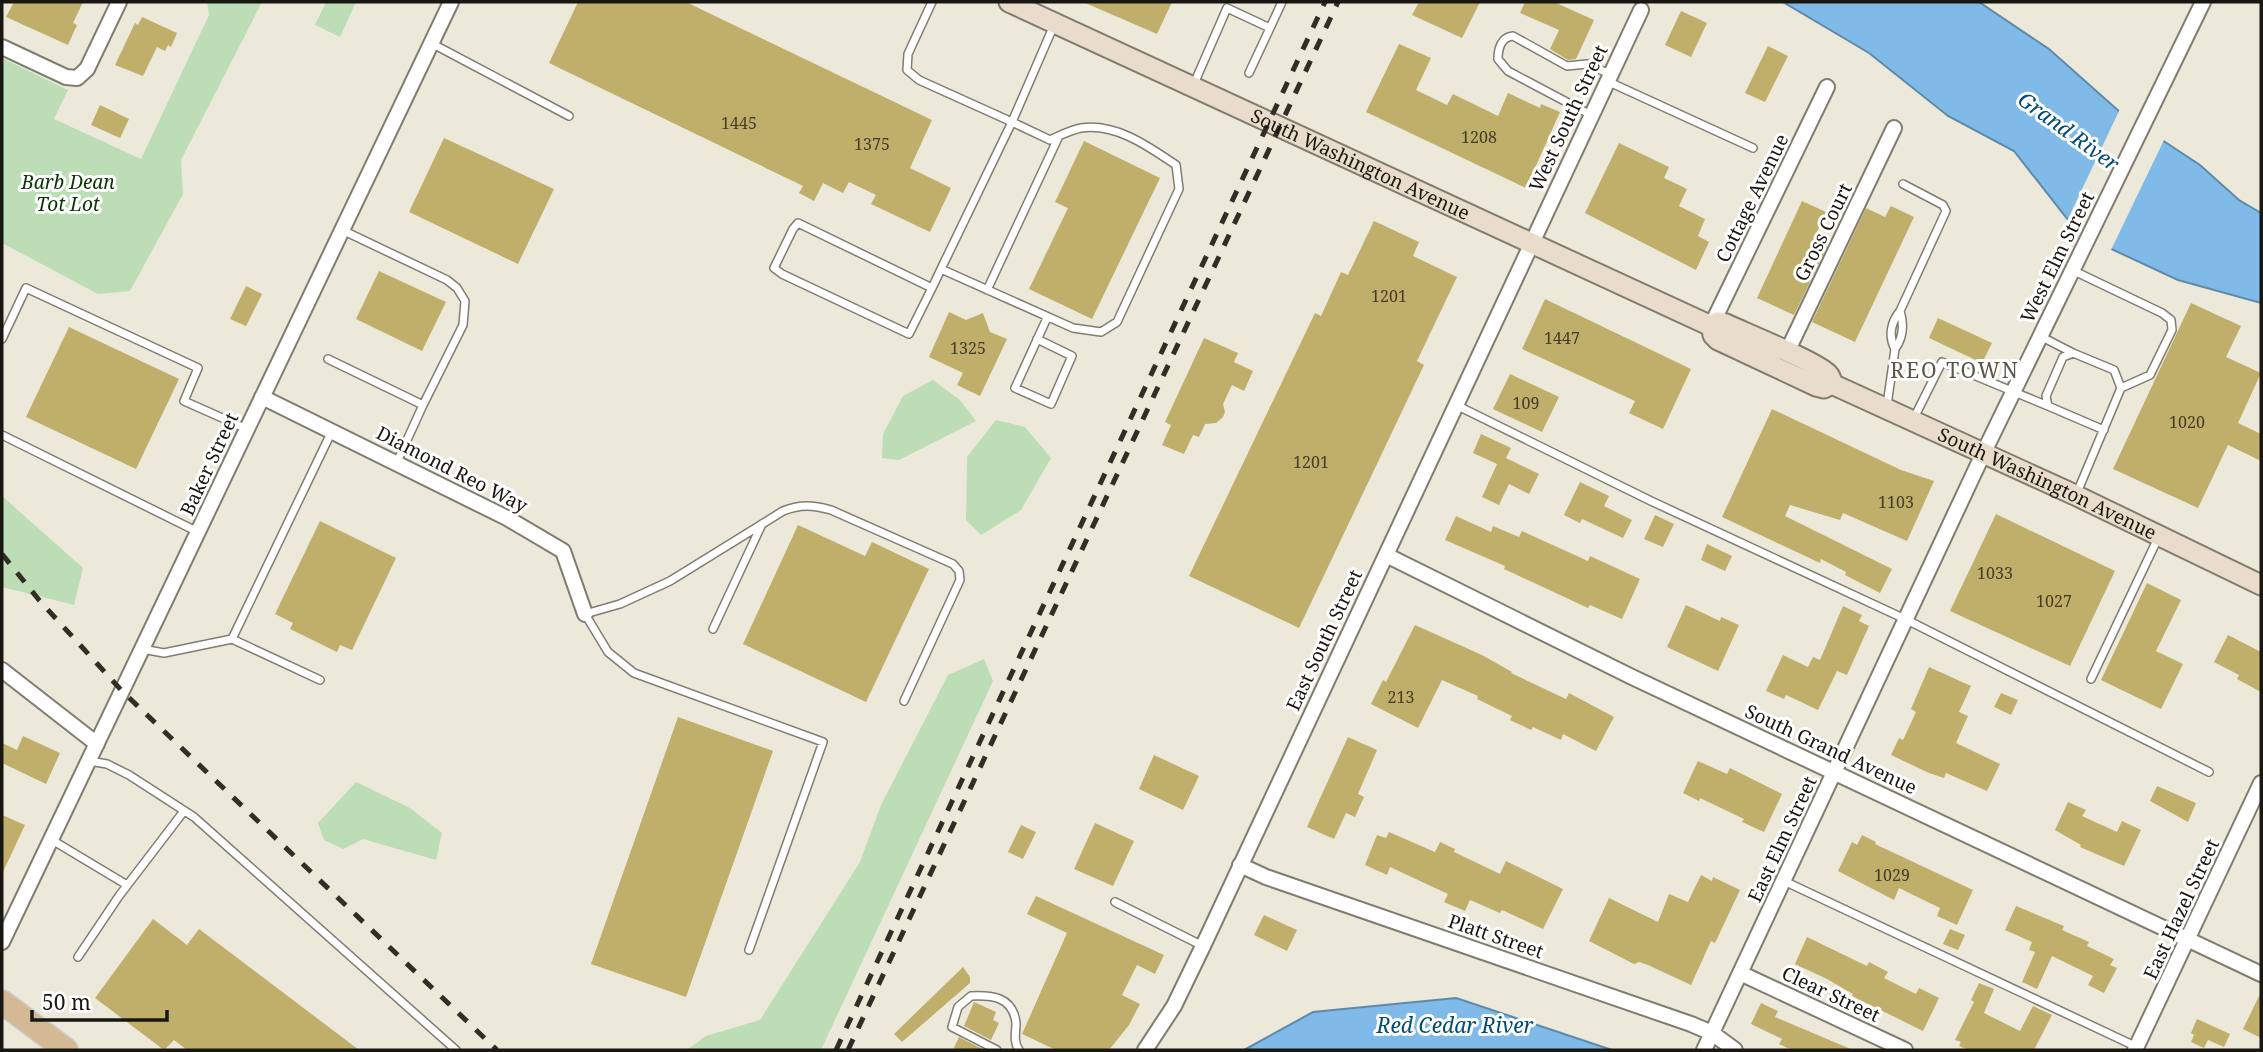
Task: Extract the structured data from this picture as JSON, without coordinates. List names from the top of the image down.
{
  "streets": {
    "street": [
      "West South Street",
      "South Washington Avenue",
      "Cottage Avenue",
      "Gross Court",
      "West Elm Street",
      "Baker Street",
      "Diamond Reo Way",
      "East South Street",
      "South Grand Avenue",
      "East Elm Street",
      "East Hazel Street",
      "Platt Street",
      "Clear Street"
    ]
  },
  "crossings": [
    ["West South Street", "South Washington Avenue"],
    ["West South Street", "East South Street"],
    ["South Washington Avenue", "Cottage Avenue"],
    ["South Washington Avenue", "Gross Court"],
    ["South Washington Avenue", "West Elm Street"],
    ["South Washington Avenue", "East South Street"],
    ["South Washington Avenue", "East Elm Street"],
    ["West Elm Street", "East Elm Street"],
    ["Baker Street", "Diamond Reo Way"],
    ["East South Street", "South Grand Avenue"],
    ["East South Street", "Platt Street"],
    ["South Grand Avenue", "East Elm Street"],
    ["South Grand Avenue", "East Hazel Street"],
    ["East Elm Street", "Platt Street"],
    ["East Elm Street", "Clear Street"]
  ],
  "districts": ["REO TOWN"],
  "water": ["Grand River", "Red Cedar River"],
  "parks": ["Barb Dean Tot Lot"],
  "house_numbers": [
    "1445",
    "1208",
    "1375",
    "1201",
    "1447",
    "1325",
    "109",
    "1020",
    "1201",
    "1103",
    "1033",
    "1027",
    "213",
    "1029"
  ],
  "scale_bar": "50 m"
}
